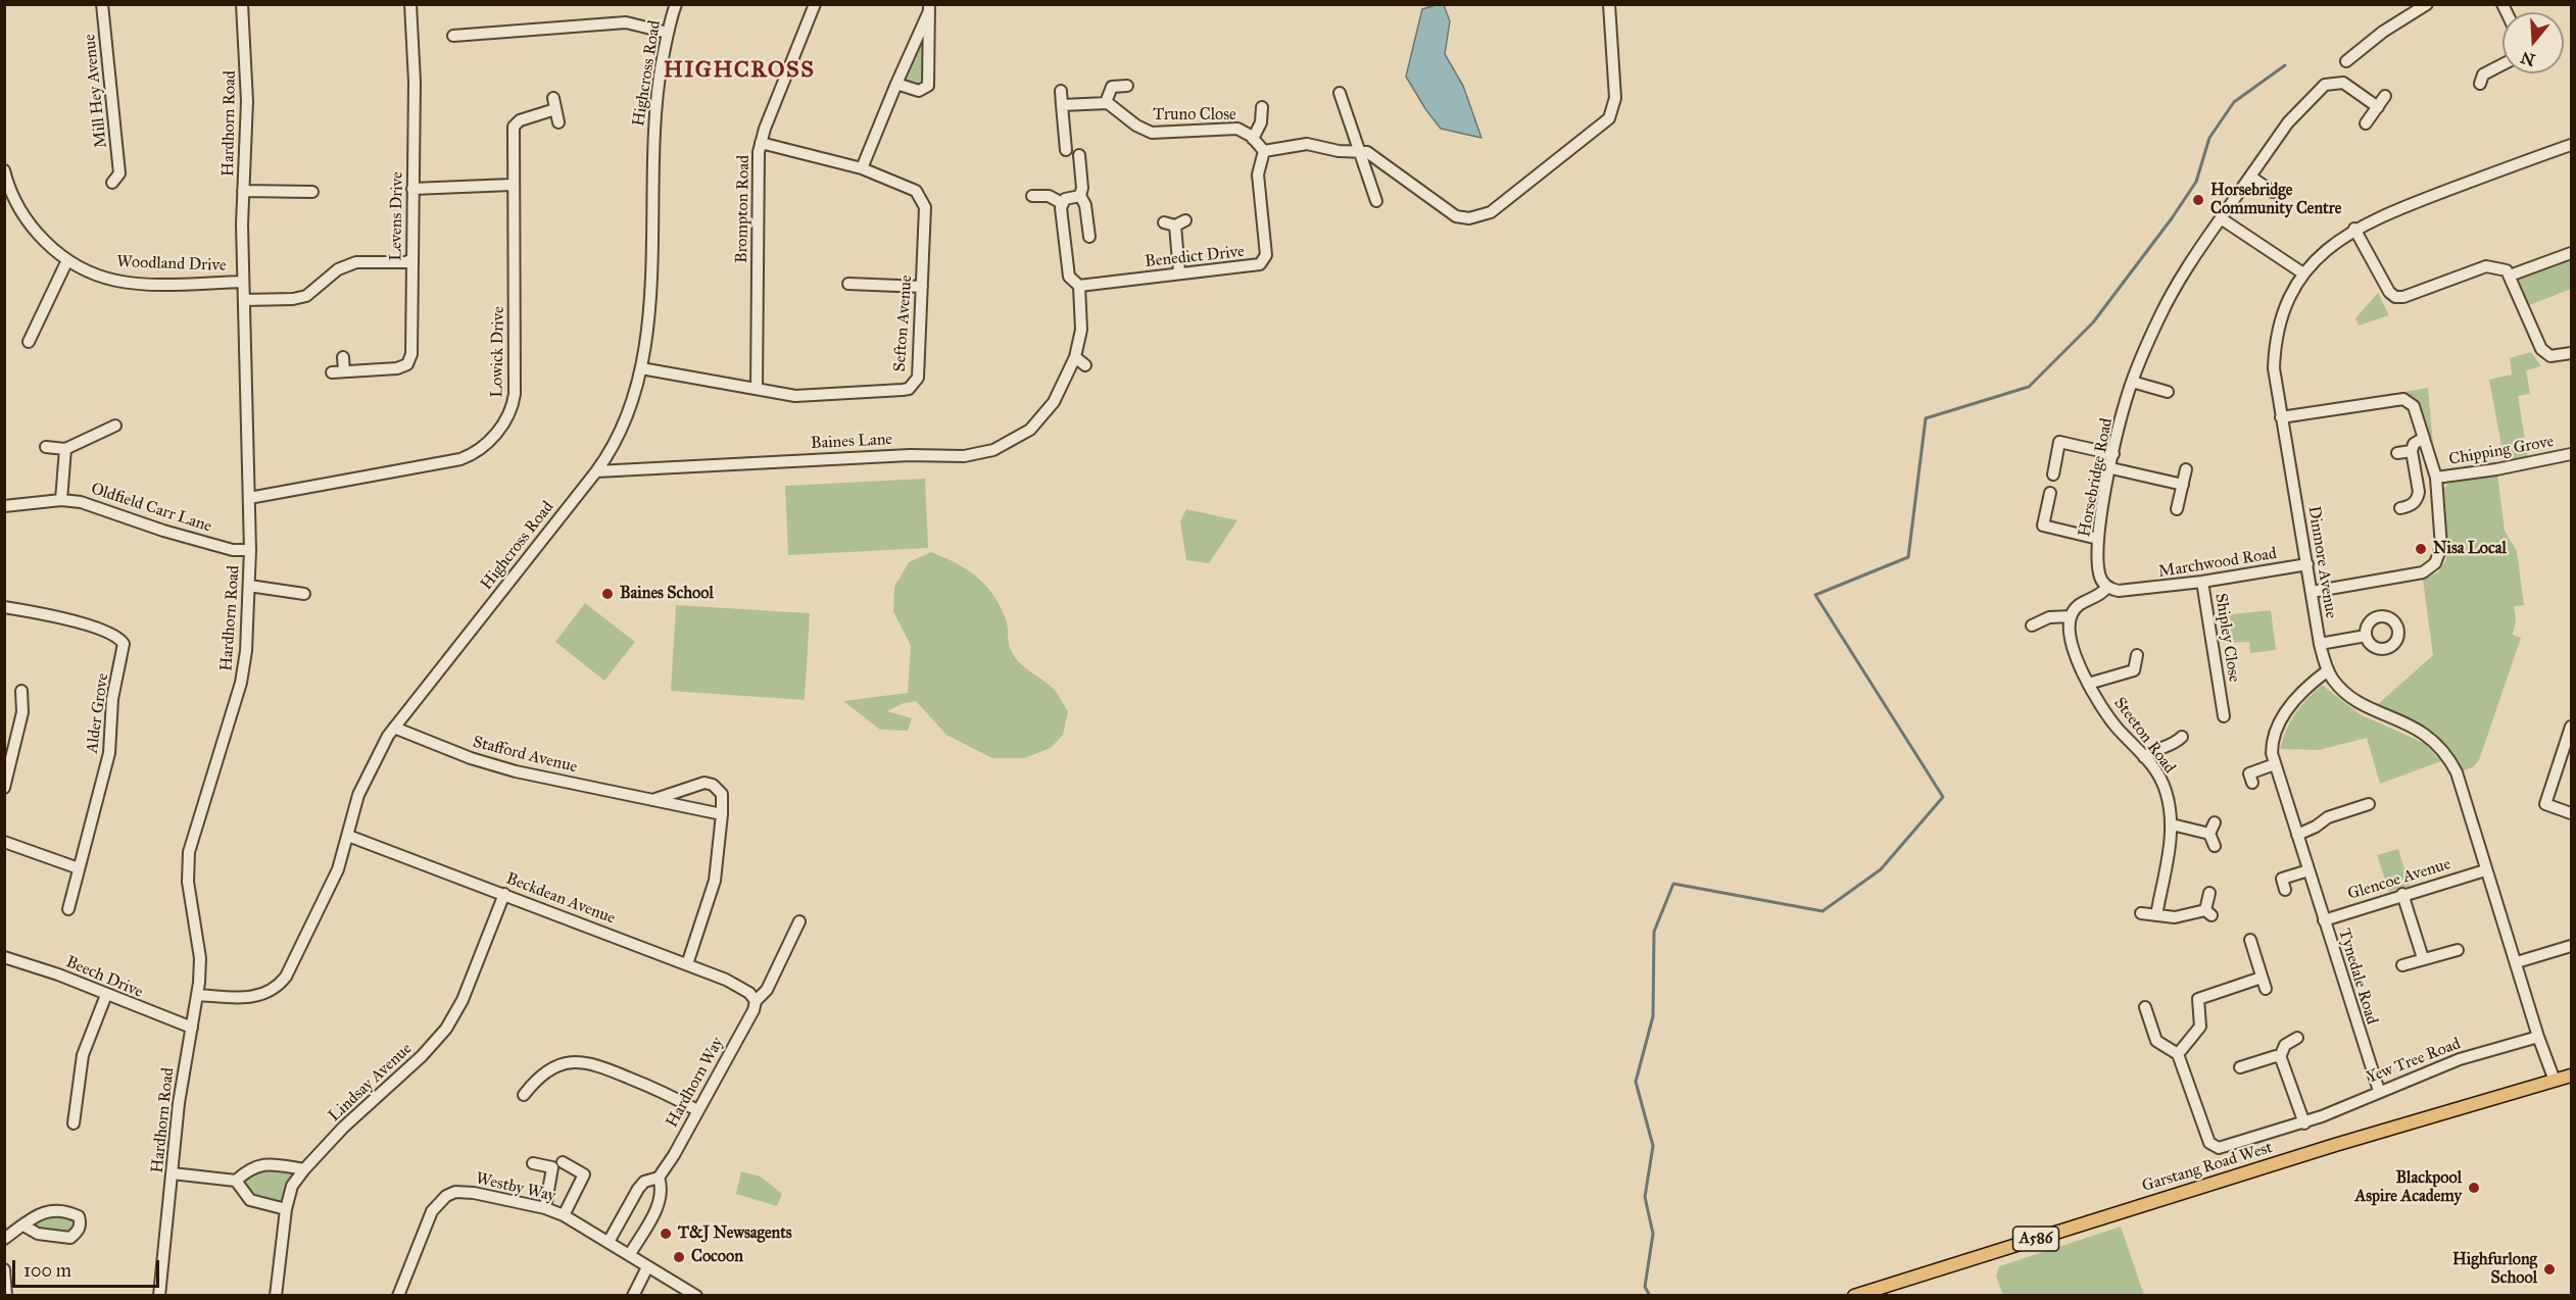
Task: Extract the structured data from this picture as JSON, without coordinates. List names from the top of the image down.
{
  "streets": {
    "main road": ["Garstang Road West", "A586"],
    "street": [
      "Highcross Road",
      "Mill Hey Avenue",
      "Truno Close",
      "Hardhorn Road",
      "Brompton Road",
      "Levens Drive",
      "Benedict Drive",
      "Woodland Drive",
      "Sefton Avenue",
      "Lowick Drive",
      "Baines Lane",
      "Chipping Grove",
      "Horsebridge Road",
      "Oldfield Carr Lane",
      "Dinmore Avenue",
      "Marchwood Road",
      "Shipley Close",
      "Alder Grove",
      "Steeton Road",
      "Stafford Avenue",
      "Glencoe Avenue",
      "Beckdean Avenue",
      "Tynedale Road",
      "Beech Drive",
      "Yew Tree Road",
      "Lindsay Avenue",
      "Hardhorn Way",
      "Westby Way"
    ]
  },
  "crossings": [
    ["Highcross Road", "Hardhorn Road"],
    ["Highcross Road", "Sefton Avenue"],
    ["Highcross Road", "Baines Lane"],
    ["Highcross Road", "Stafford Avenue"],
    ["Highcross Road", "Beckdean Avenue"],
    ["Truno Close", "Benedict Drive"],
    ["Hardhorn Road", "Woodland Drive"],
    ["Hardhorn Road", "Lowick Drive"],
    ["Hardhorn Road", "Oldfield Carr Lane"],
    ["Hardhorn Road", "Beech Drive"],
    ["Brompton Road", "Sefton Avenue"],
    ["Benedict Drive", "Baines Lane"],
    ["Horsebridge Road", "Marchwood Road"],
    ["Dinmore Avenue", "Marchwood Road"],
    ["Dinmore Avenue", "Glencoe Avenue"],
    ["Dinmore Avenue", "Tynedale Road"],
    ["Dinmore Avenue", "Yew Tree Road"],
    ["Dinmore Avenue", "Garstang Road West"],
    ["Marchwood Road", "Shipley Close"],
    ["Glencoe Avenue", "Tynedale Road"],
    ["Beckdean Avenue", "Lindsay Avenue"],
    ["Beckdean Avenue", "Hardhorn Way"],
    ["Tynedale Road", "Yew Tree Road"],
    ["Hardhorn Way", "Westby Way"]
  ],
  "districts": ["HIGHCROSS"],
  "places": [
    "Horsebridge Community Centre",
    "Nisa Local",
    "Baines School",
    "Blackpool Aspire Academy",
    "T&J Newsagents",
    "Cocoon",
    "Highfurlong School"
  ],
  "scale_bar": "100 m",
  "north": "bottom"
}
